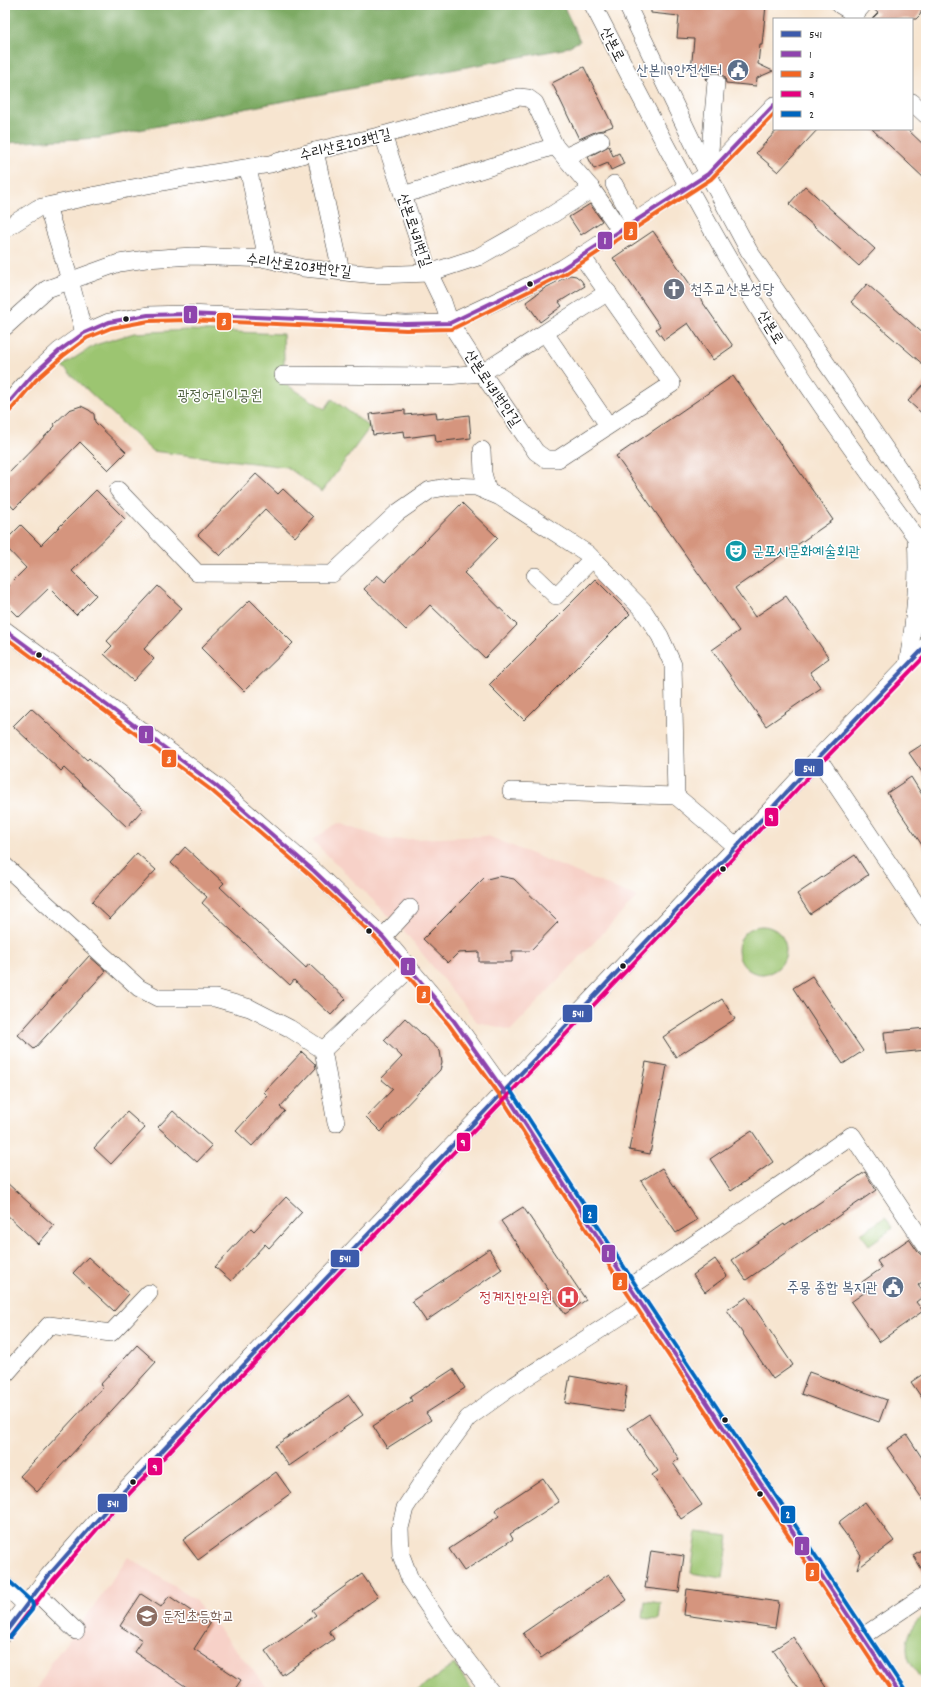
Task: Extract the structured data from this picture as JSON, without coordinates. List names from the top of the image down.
{
  "streets": {
    "street": [
      "산본로",
      "수리산로203번길",
      "산본로431번길",
      "수리산로203번안길",
      "산본로431번안길"
    ]
  },
  "crossings": [
    ["수리산로203번길", "산본로431번길"],
    ["수리산로203번길", "수리산로203번안길"],
    ["산본로431번길", "수리산로203번안길"],
    ["산본로431번길", "산본로431번안길"]
  ],
  "parks": ["광정어린이공원"],
  "places": {
    "public building": ["산본119안전센터", "주몽 종합 복지관"],
    "church": ["천주교산본성당"],
    "theatre": ["군포시문화예술회관"],
    "hospital": ["정계진한의원"],
    "school or university": ["둔전초등학교"]
  },
  "lines": [
    "transit line 1",
    "transit line 3",
    "transit line 541",
    "transit line 9",
    "transit line 2"
  ],
  "legend": [
    "541",
    "1",
    "3",
    "9",
    "2"
  ]
}
